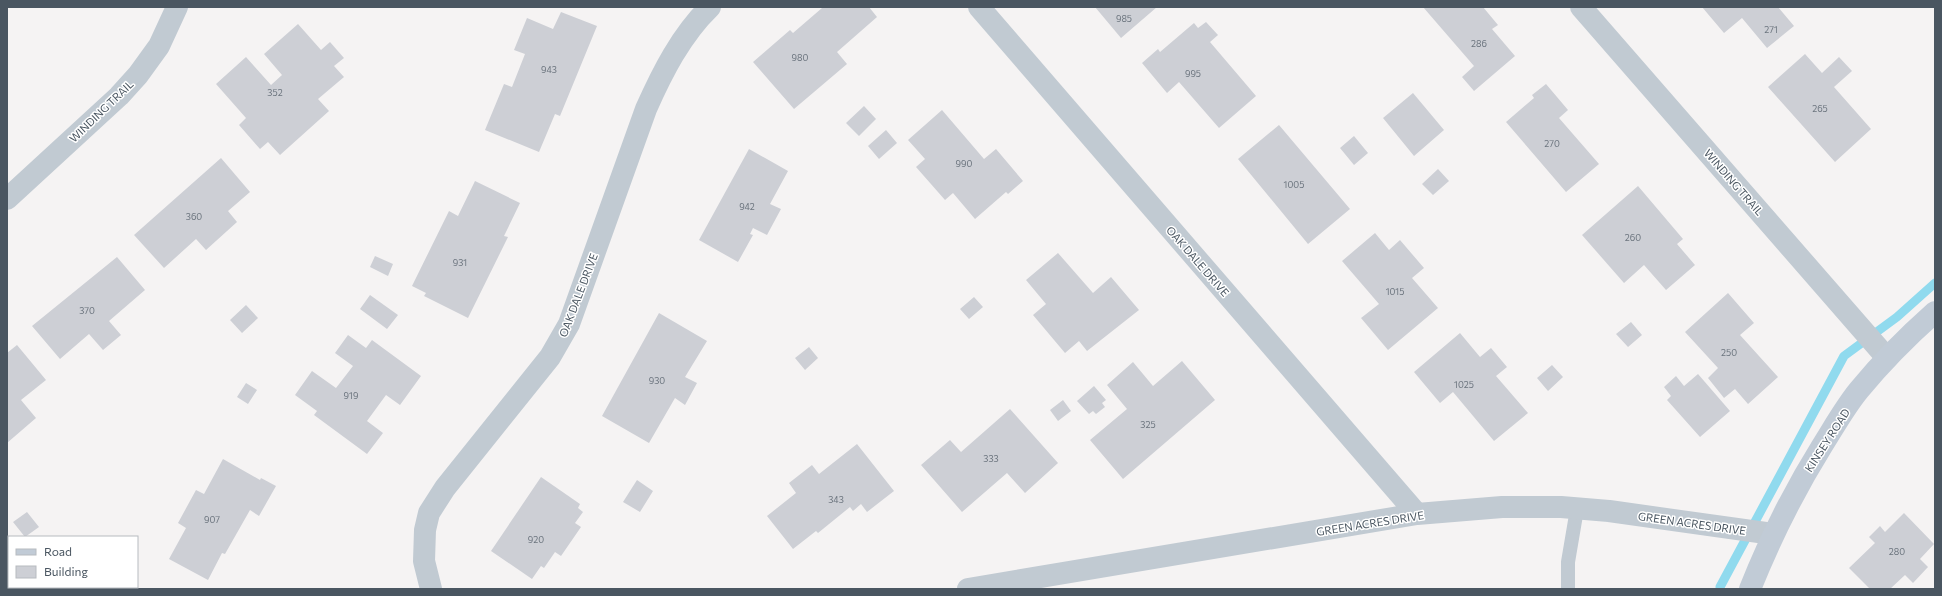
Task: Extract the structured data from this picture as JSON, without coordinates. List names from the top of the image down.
{
  "streets": {
    "street": [
      "WINDING TRAIL",
      "OAK DALE DRIVE",
      "KINSEY ROAD",
      "GREEN ACRES DRIVE"
    ]
  },
  "crossings": [
    ["WINDING TRAIL", "KINSEY ROAD"],
    ["OAK DALE DRIVE", "GREEN ACRES DRIVE"],
    ["KINSEY ROAD", "GREEN ACRES DRIVE"]
  ],
  "house_numbers": [
    "985",
    "271",
    "286",
    "980",
    "943",
    "995",
    "352",
    "265",
    "270",
    "990",
    "1005",
    "942",
    "360",
    "260",
    "931",
    "1015",
    "370",
    "250",
    "930",
    "1025",
    "919",
    "325",
    "333",
    "343",
    "907",
    "920",
    "280"
  ],
  "legend": ["Road", "Building"]
}
